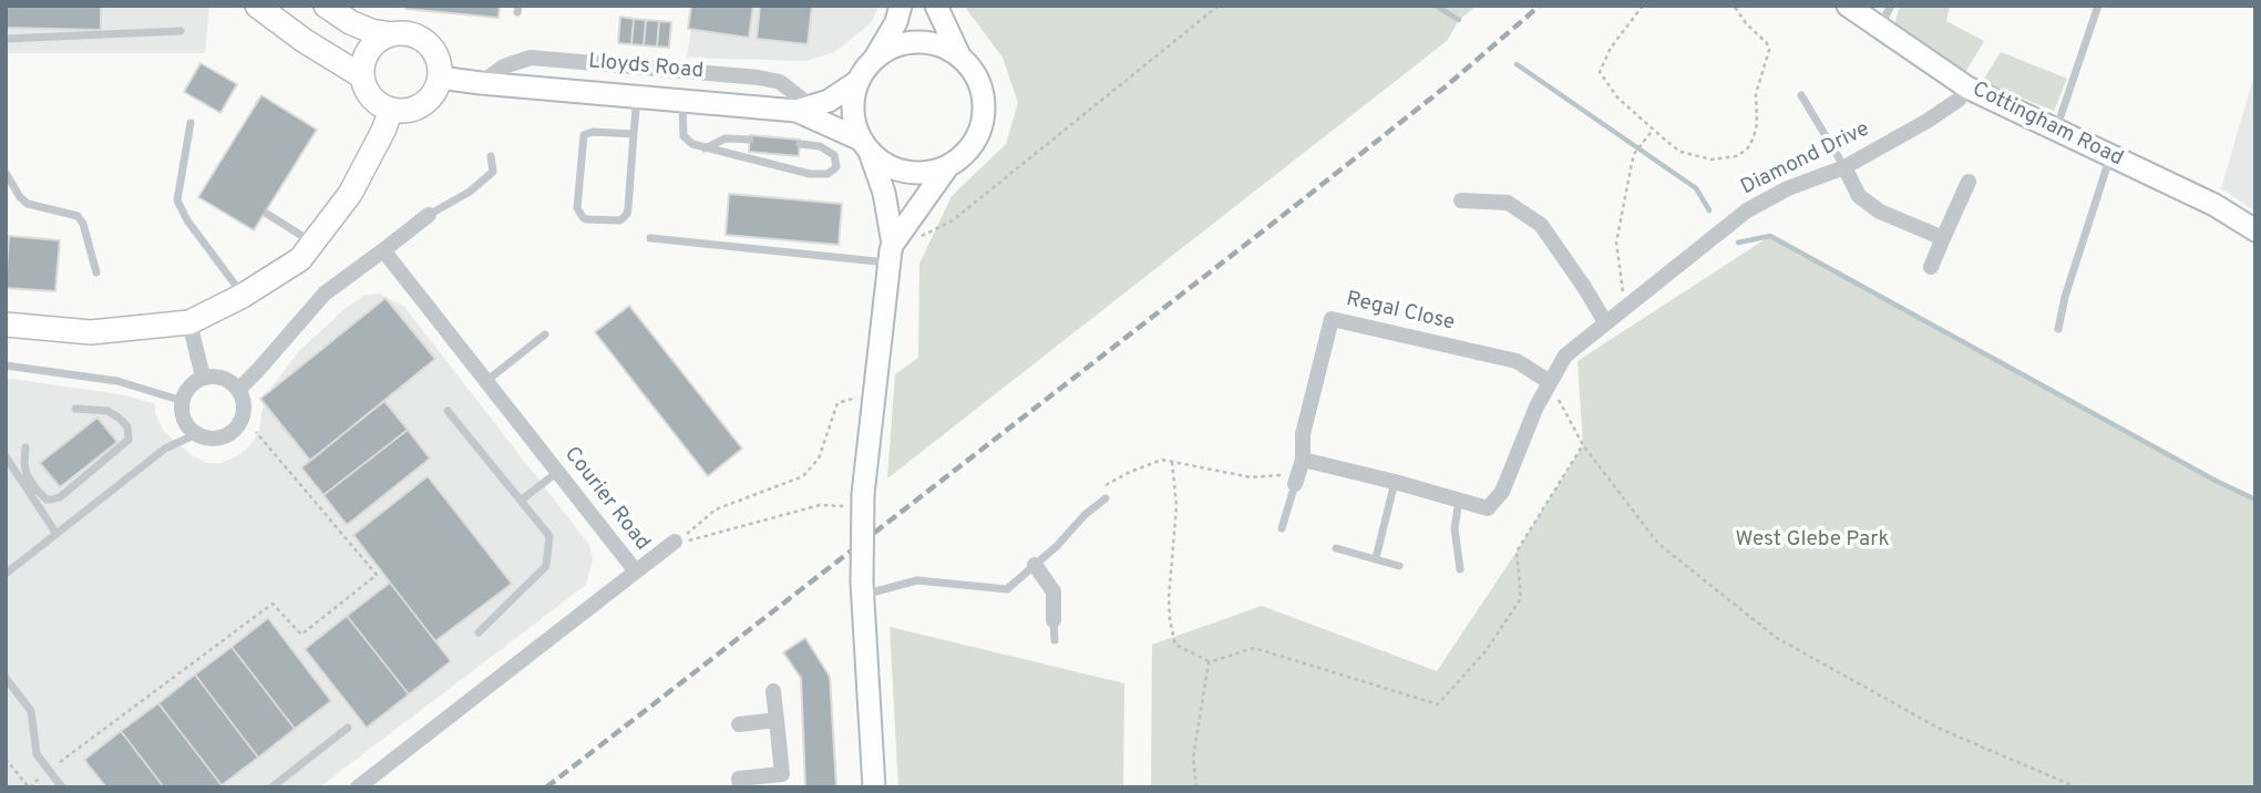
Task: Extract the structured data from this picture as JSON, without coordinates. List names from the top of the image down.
{
  "streets": {
    "street": [
      "Lloyds Road",
      "Cottingham Road",
      "Diamond Drive",
      "Regal Close",
      "Courier Road"
    ]
  },
  "crossings": [
    ["Cottingham Road", "Diamond Drive"],
    ["Diamond Drive", "Regal Close"]
  ],
  "parks": ["West Glebe Park"]
}
